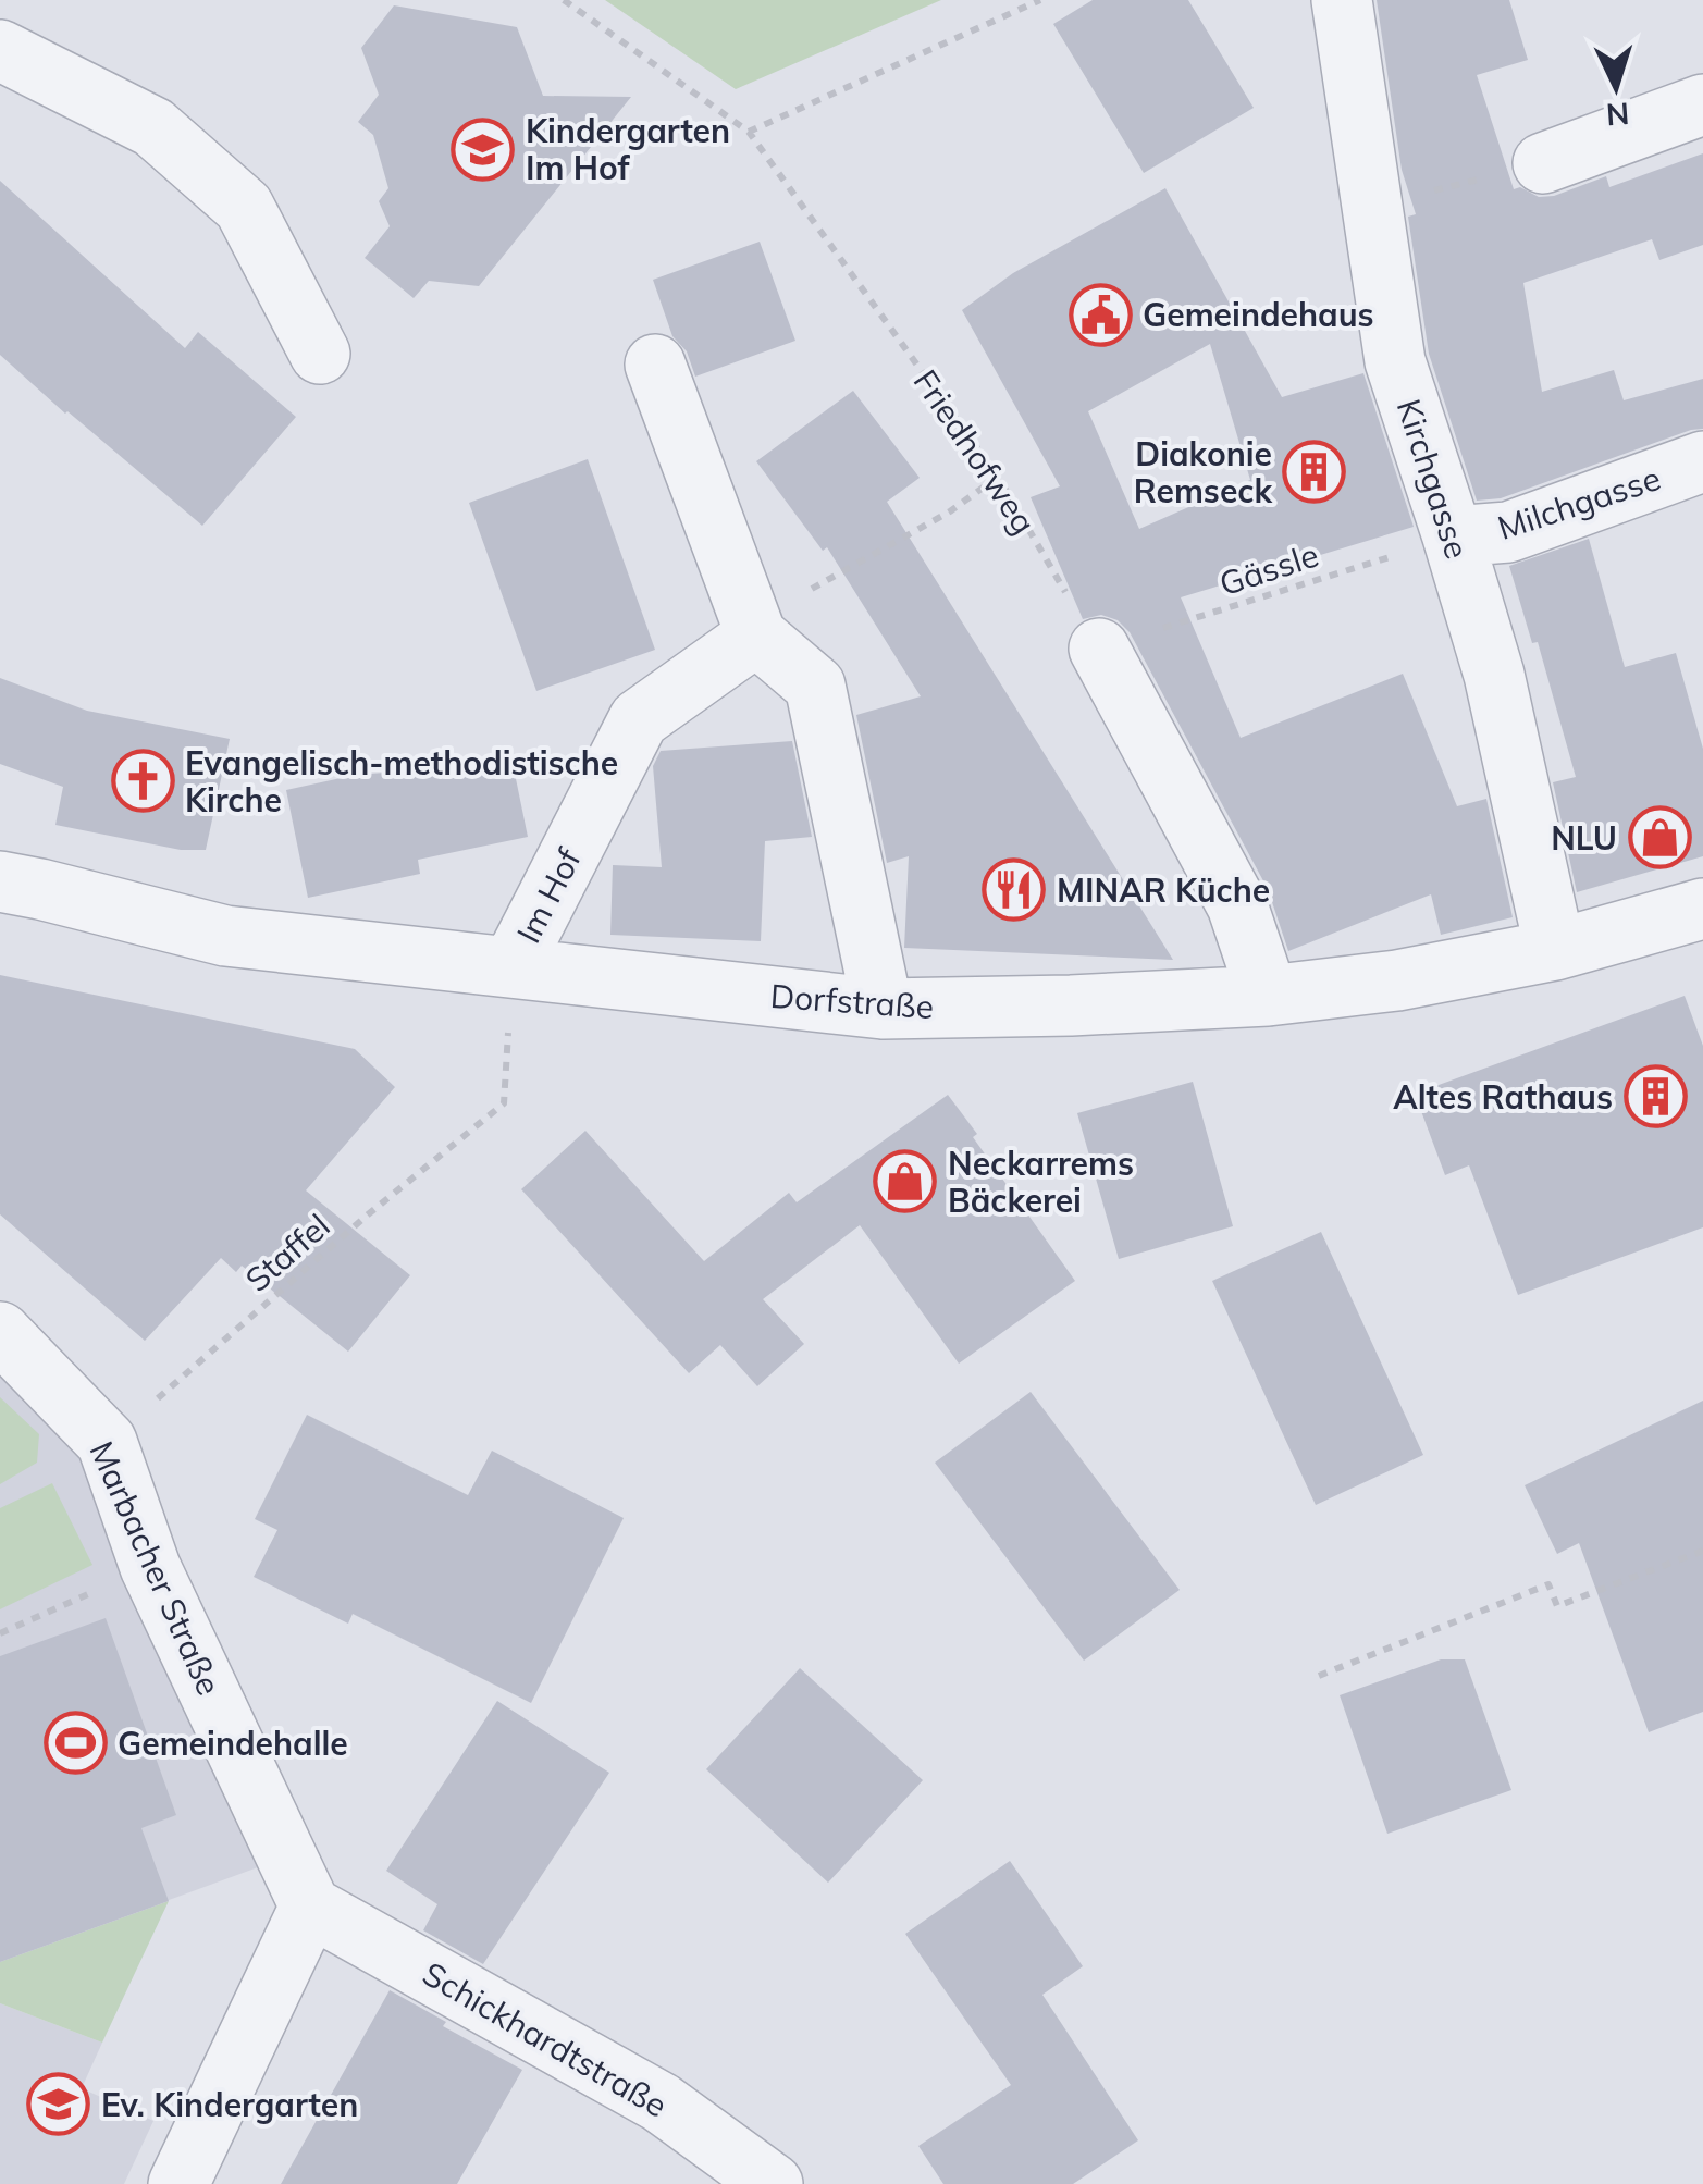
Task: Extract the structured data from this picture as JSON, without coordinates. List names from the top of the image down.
{
  "streets": {
    "street": [
      "Kirchgasse",
      "Milchgasse",
      "Im Hof",
      "Dorfstraße",
      "Marbacher Straße",
      "Schickhardtstraße"
    ],
    "path": ["Friedhofweg", "Gässle", "Staffel"]
  },
  "crossings": [
    ["Friedhofweg", "Gässle"],
    ["Kirchgasse", "Milchgasse"],
    ["Kirchgasse", "Gässle"],
    ["Kirchgasse", "Dorfstraße"],
    ["Milchgasse", "Gässle"],
    ["Im Hof", "Dorfstraße"],
    ["Staffel", "Marbacher Straße"],
    ["Marbacher Straße", "Schickhardtstraße"]
  ],
  "places": {
    "school or university": ["Kindergarten Im Hof", "Ev. Kindergarten"],
    "public building": ["Gemeindehaus"],
    "building": ["Diakonie Remseck", "Altes Rathaus"],
    "church": ["Evangelisch-methodistische Kirche"],
    "shop": ["NLU", "Neckarrems Bäckerei"],
    "restaurant": ["MINAR Küche"],
    "sports": ["Gemeindehalle"]
  },
  "north": "bottom"
}
